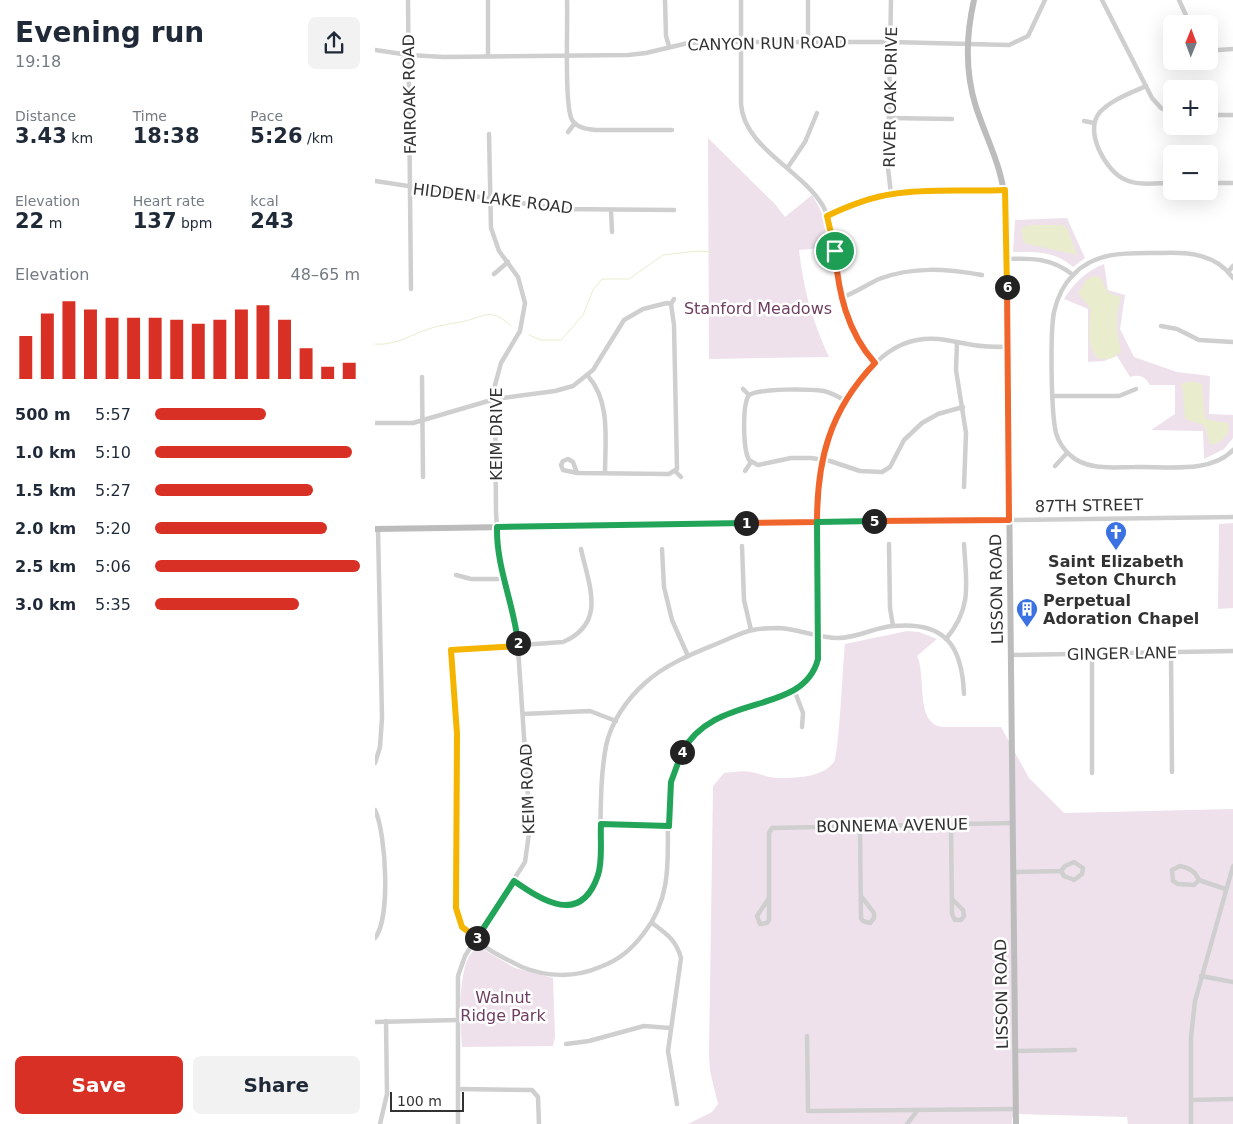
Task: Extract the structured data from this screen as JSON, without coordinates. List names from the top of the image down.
{
  "streets": {
    "street": [
      "CANYON RUN ROAD",
      "FAIROAK ROAD",
      "RIVER OAK DRIVE",
      "HIDDEN LAKE ROAD",
      "KEIM DRIVE",
      "87TH STREET",
      "LISSON ROAD",
      "GINGER LANE",
      "KEIM ROAD",
      "BONNEMA AVENUE"
    ]
  },
  "crossings": [
    ["CANYON RUN ROAD", "FAIROAK ROAD"],
    ["CANYON RUN ROAD", "RIVER OAK DRIVE"],
    ["CANYON RUN ROAD", "LISSON ROAD"],
    ["FAIROAK ROAD", "HIDDEN LAKE ROAD"],
    ["HIDDEN LAKE ROAD", "KEIM DRIVE"],
    ["KEIM DRIVE", "87TH STREET"],
    ["KEIM DRIVE", "KEIM ROAD"],
    ["87TH STREET", "LISSON ROAD"],
    ["87TH STREET", "KEIM ROAD"],
    ["LISSON ROAD", "GINGER LANE"],
    ["LISSON ROAD", "BONNEMA AVENUE"]
  ],
  "parks": ["Stanford Meadows", "Walnut Ridge Park"],
  "places": {
    "church": ["Saint Elizabeth Seton Church"],
    "building": ["Perpetual Adoration Chapel"]
  },
  "scale_bar": "100 m",
  "north": "top",
  "page": {
    "heading": ["Evening run", "19:18"],
    "map_buttons": ["+", "−"],
    "stats": [
      ["Distance", "3.43 km"],
      ["Time", "18:38"],
      ["Pace", "5:26 /km"],
      ["Elevation", "22 m"],
      ["Heart rate", "137 bpm"],
      ["kcal", "243"]
    ],
    "chart": ["Elevation", "48–65 m"],
    "pins": [
      "6",
      "5",
      "1",
      "2",
      "4",
      "3"
    ],
    "list": [
      {
        "name": "500 m",
        "note": "5:57"
      },
      {
        "name": "1.0 km",
        "note": "5:10"
      },
      {
        "name": "1.5 km",
        "note": "5:27"
      },
      {
        "name": "2.0 km",
        "note": "5:20"
      },
      {
        "name": "2.5 km",
        "note": "5:06"
      },
      {
        "name": "3.0 km",
        "note": "5:35"
      }
    ],
    "buttons": ["Save", "Share"],
    "scale": "100 m"
  }
}
